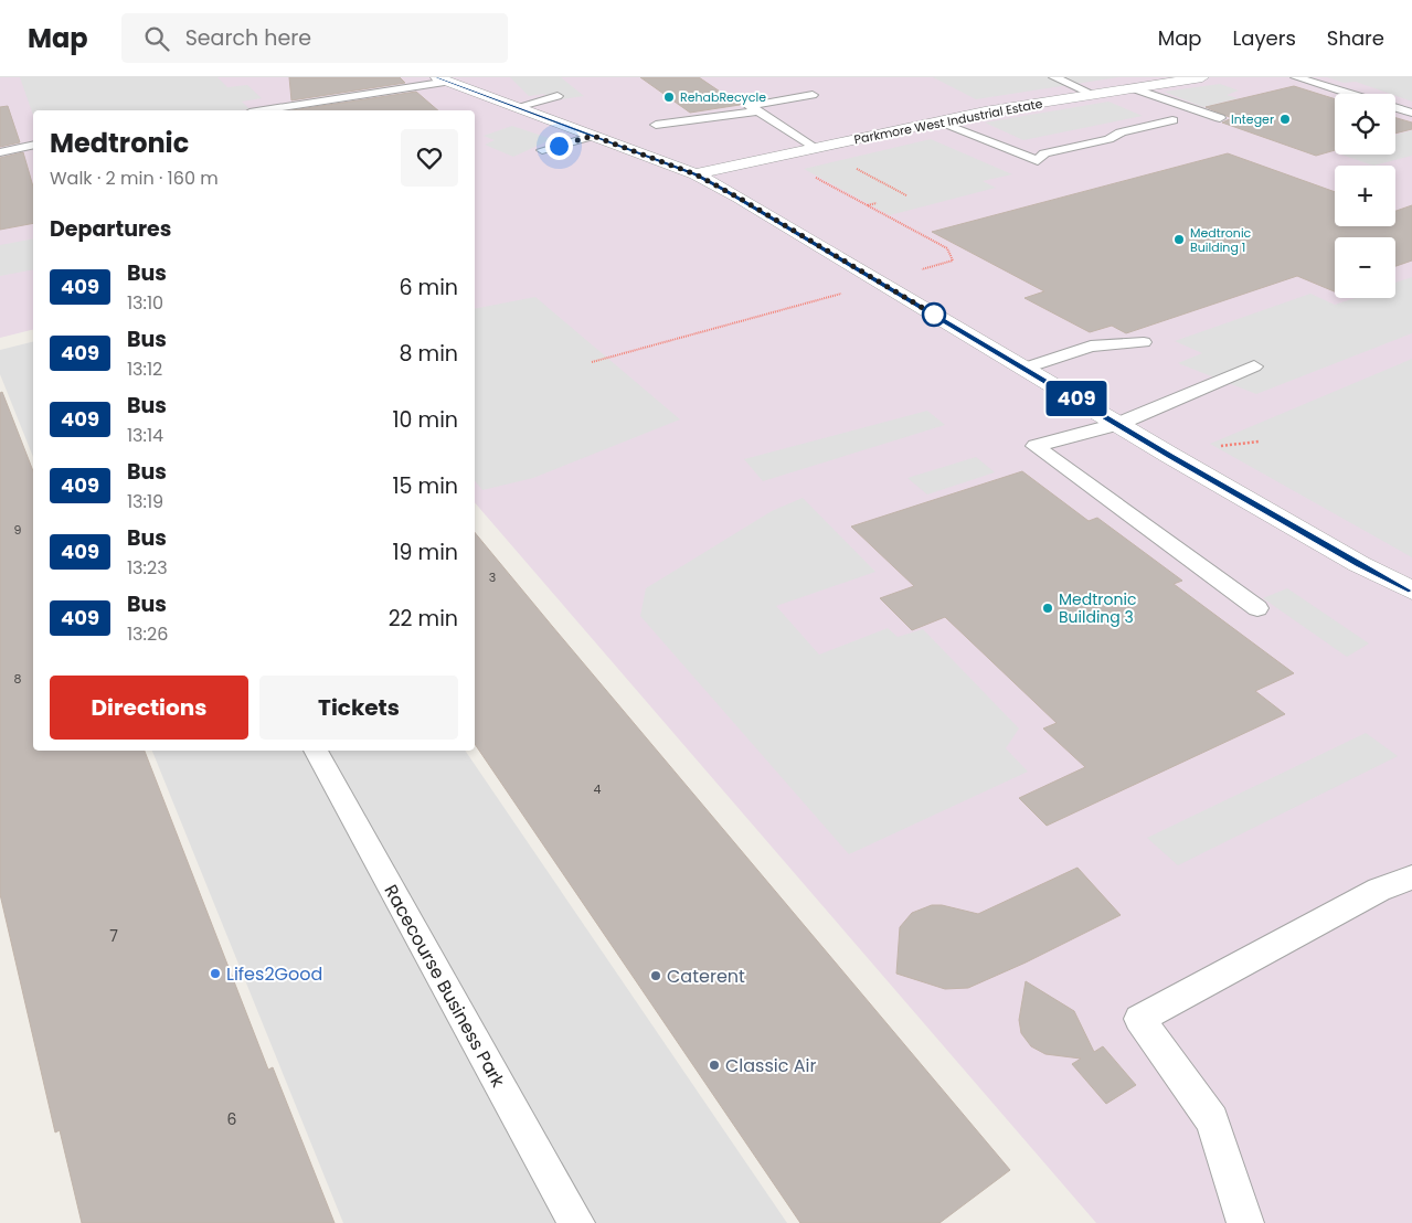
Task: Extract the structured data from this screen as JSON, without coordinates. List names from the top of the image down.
{
  "streets": {
    "street": ["Parkmore West Industrial Estate"],
    "lane": ["Racecourse Business Park"]
  },
  "places": [
    "RehabRecycle",
    "Integer",
    "Medtronic Building 1",
    "Medtronic Building 3",
    "Lifes2Good",
    "Caterent",
    "Classic Air"
  ],
  "lines": ["bus line 409"],
  "house_numbers": [
    "9",
    "3",
    "8",
    "4",
    "7",
    "6"
  ],
  "page": {
    "header": "Map",
    "search": "Search here",
    "nav": ["Map", "Layers", "Share"],
    "on_map": "409",
    "map_buttons": ["+", "−"],
    "heading": [
      ["Medtronic", "Walk · 2 min · 160 m"],
      "Departures"
    ],
    "list": [
      {
        "mark": "409",
        "name": "Bus",
        "note": "13:10",
        "value": "6 min"
      },
      {
        "mark": "409",
        "name": "Bus",
        "note": "13:12",
        "value": "8 min"
      },
      {
        "mark": "409",
        "name": "Bus",
        "note": "13:14",
        "value": "10 min"
      },
      {
        "mark": "409",
        "name": "Bus",
        "note": "13:19",
        "value": "15 min"
      },
      {
        "mark": "409",
        "name": "Bus",
        "note": "13:23",
        "value": "19 min"
      },
      {
        "mark": "409",
        "name": "Bus",
        "note": "13:26",
        "value": "22 min"
      }
    ],
    "buttons": ["Directions", "Tickets"]
  }
}
